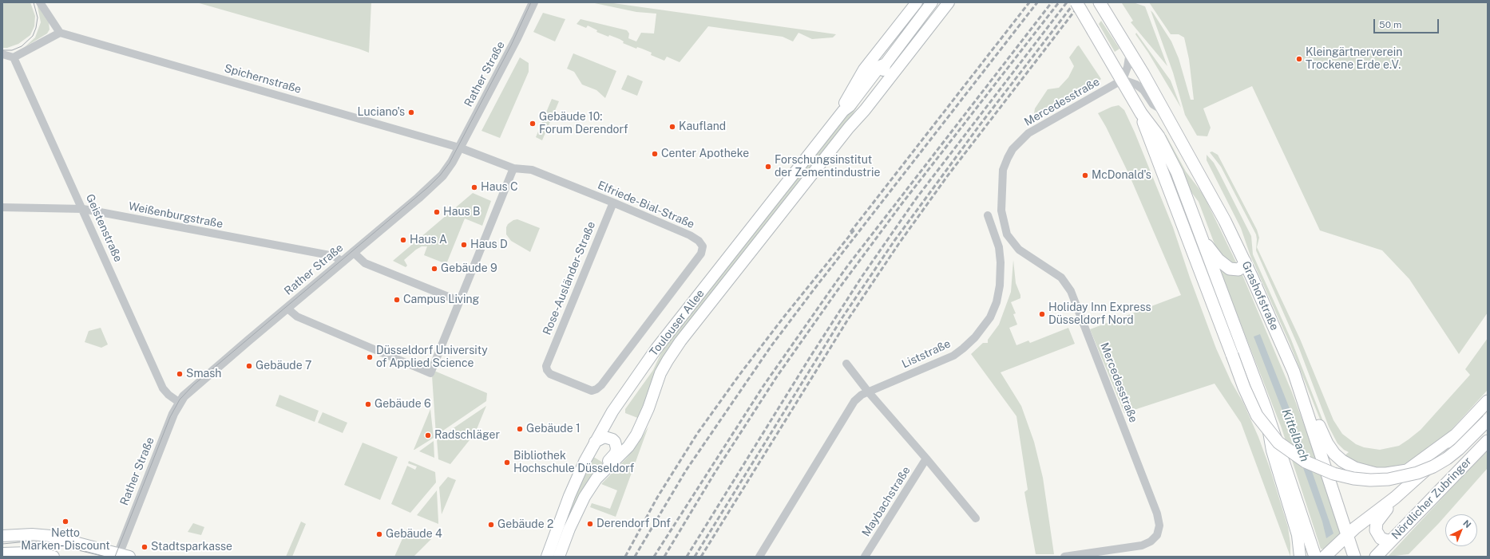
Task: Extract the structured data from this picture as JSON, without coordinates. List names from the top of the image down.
{
  "streets": {
    "main road": ["Grashofstraße", "Toulouser Allee", "Nördlicher Zubringer"],
    "street": [
      "Rather Straße",
      "Spichernstraße",
      "Mercedesstraße",
      "Elfriede-Bial-Straße",
      "Weißenburgstraße",
      "Geistenstraße",
      "Rose-Ausländer-Straße",
      "Liststraße",
      "Maybachstraße"
    ]
  },
  "crossings": [
    ["Rather Straße", "Spichernstraße"],
    ["Rather Straße", "Elfriede-Bial-Straße"],
    ["Rather Straße", "Weißenburgstraße"],
    ["Rather Straße", "Geistenstraße"],
    ["Spichernstraße", "Elfriede-Bial-Straße"],
    ["Elfriede-Bial-Straße", "Rose-Ausländer-Straße"],
    ["Weißenburgstraße", "Geistenstraße"]
  ],
  "water": ["Kittelbach"],
  "places": [
    "Kleingärtnerverein Trockene Erde e.V.",
    "Luciano's",
    "Gebäude 10: Forum Derendorf",
    "Kaufland",
    "Center Apotheke",
    "Forschungsinstitut der Zementindustrie",
    "McDonald's",
    "Haus C",
    "Haus B",
    "Haus A",
    "Haus D",
    "Gebäude 9",
    "Campus Living",
    "Holiday Inn Express Düsseldorf Nord",
    "Düsseldorf University of Applied Science",
    "Gebäude 7",
    "Smash",
    "Gebäude 6",
    "Gebäude 1",
    "Radschläger",
    "Bibliothek Hochschule Düsseldorf",
    "Netto Marken-Discount",
    "Derendorf Dnf",
    "Gebäude 2",
    "Gebäude 4",
    "Stadtsparkasse"
  ],
  "scale_bar": "50 m",
  "north": "top right"
}
